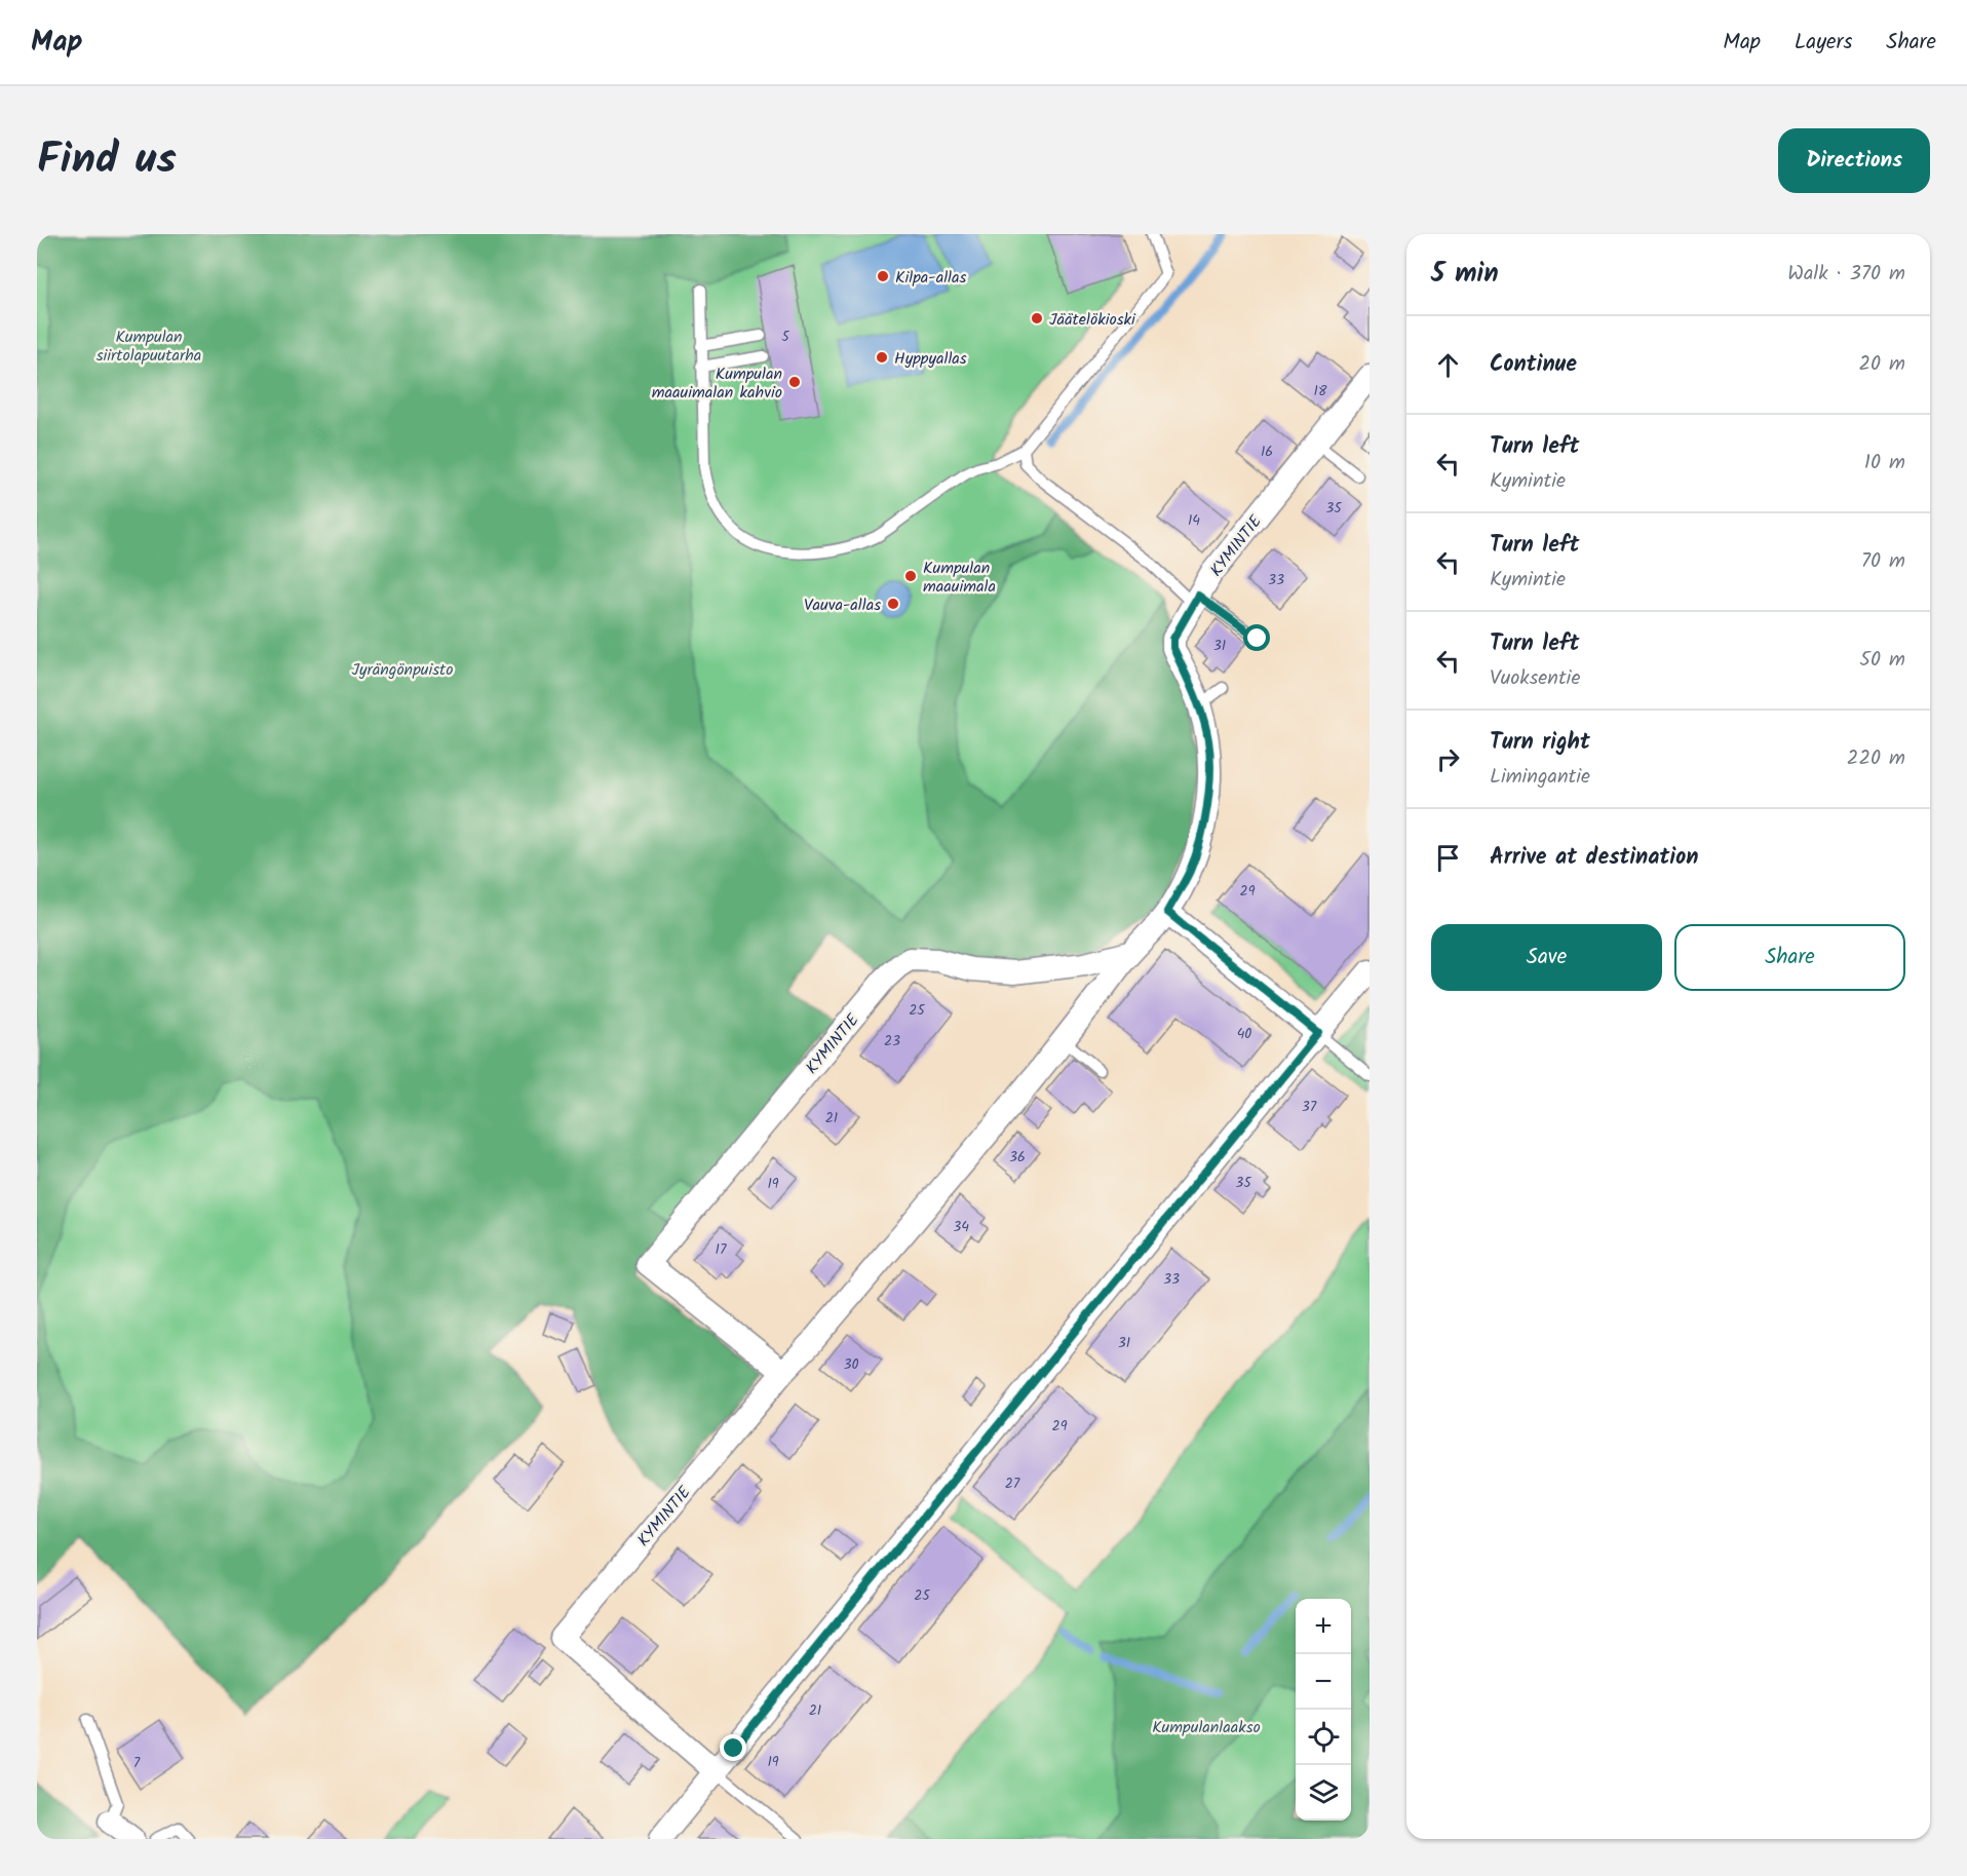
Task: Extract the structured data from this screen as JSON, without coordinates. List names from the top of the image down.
{
  "streets": {
    "street": ["KYMINTIE"]
  },
  "parks": ["Kumpulan siirtolapuutarha", "Jyrängönpuisto", "Kumpulanlaakso"],
  "places": [
    "Kilpa-allas",
    "Jäätelökioski",
    "Hyppyallas",
    "Kumpulan maauimalan kahvio",
    "Kumpulan maauimala",
    "Vauva-allas"
  ],
  "house_numbers": [
    "5",
    "18",
    "16",
    "35",
    "14",
    "33",
    "31",
    "29",
    "25",
    "40",
    "23",
    "37",
    "21",
    "36",
    "35",
    "19",
    "34",
    "17",
    "33",
    "31",
    "30",
    "29",
    "27",
    "25",
    "21",
    "19",
    "7"
  ],
  "page": {
    "header": "Map",
    "nav": ["Map", "Layers", "Share"],
    "title": "Find us",
    "buttons": [
      "Directions",
      ["Save", "Share"]
    ],
    "heading": ["5 min", "Walk · 370 m"],
    "list": [
      ["Continue", "20 m"],
      ["Turn left", "Kymintie", "10 m"],
      ["Turn left", "Kymintie", "70 m"],
      ["Turn left", "Vuoksentie", "50 m"],
      ["Turn right", "Limingantie", "220 m"],
      "Arrive at destination"
    ],
    "map_buttons": ["+", "−"]
  }
}
